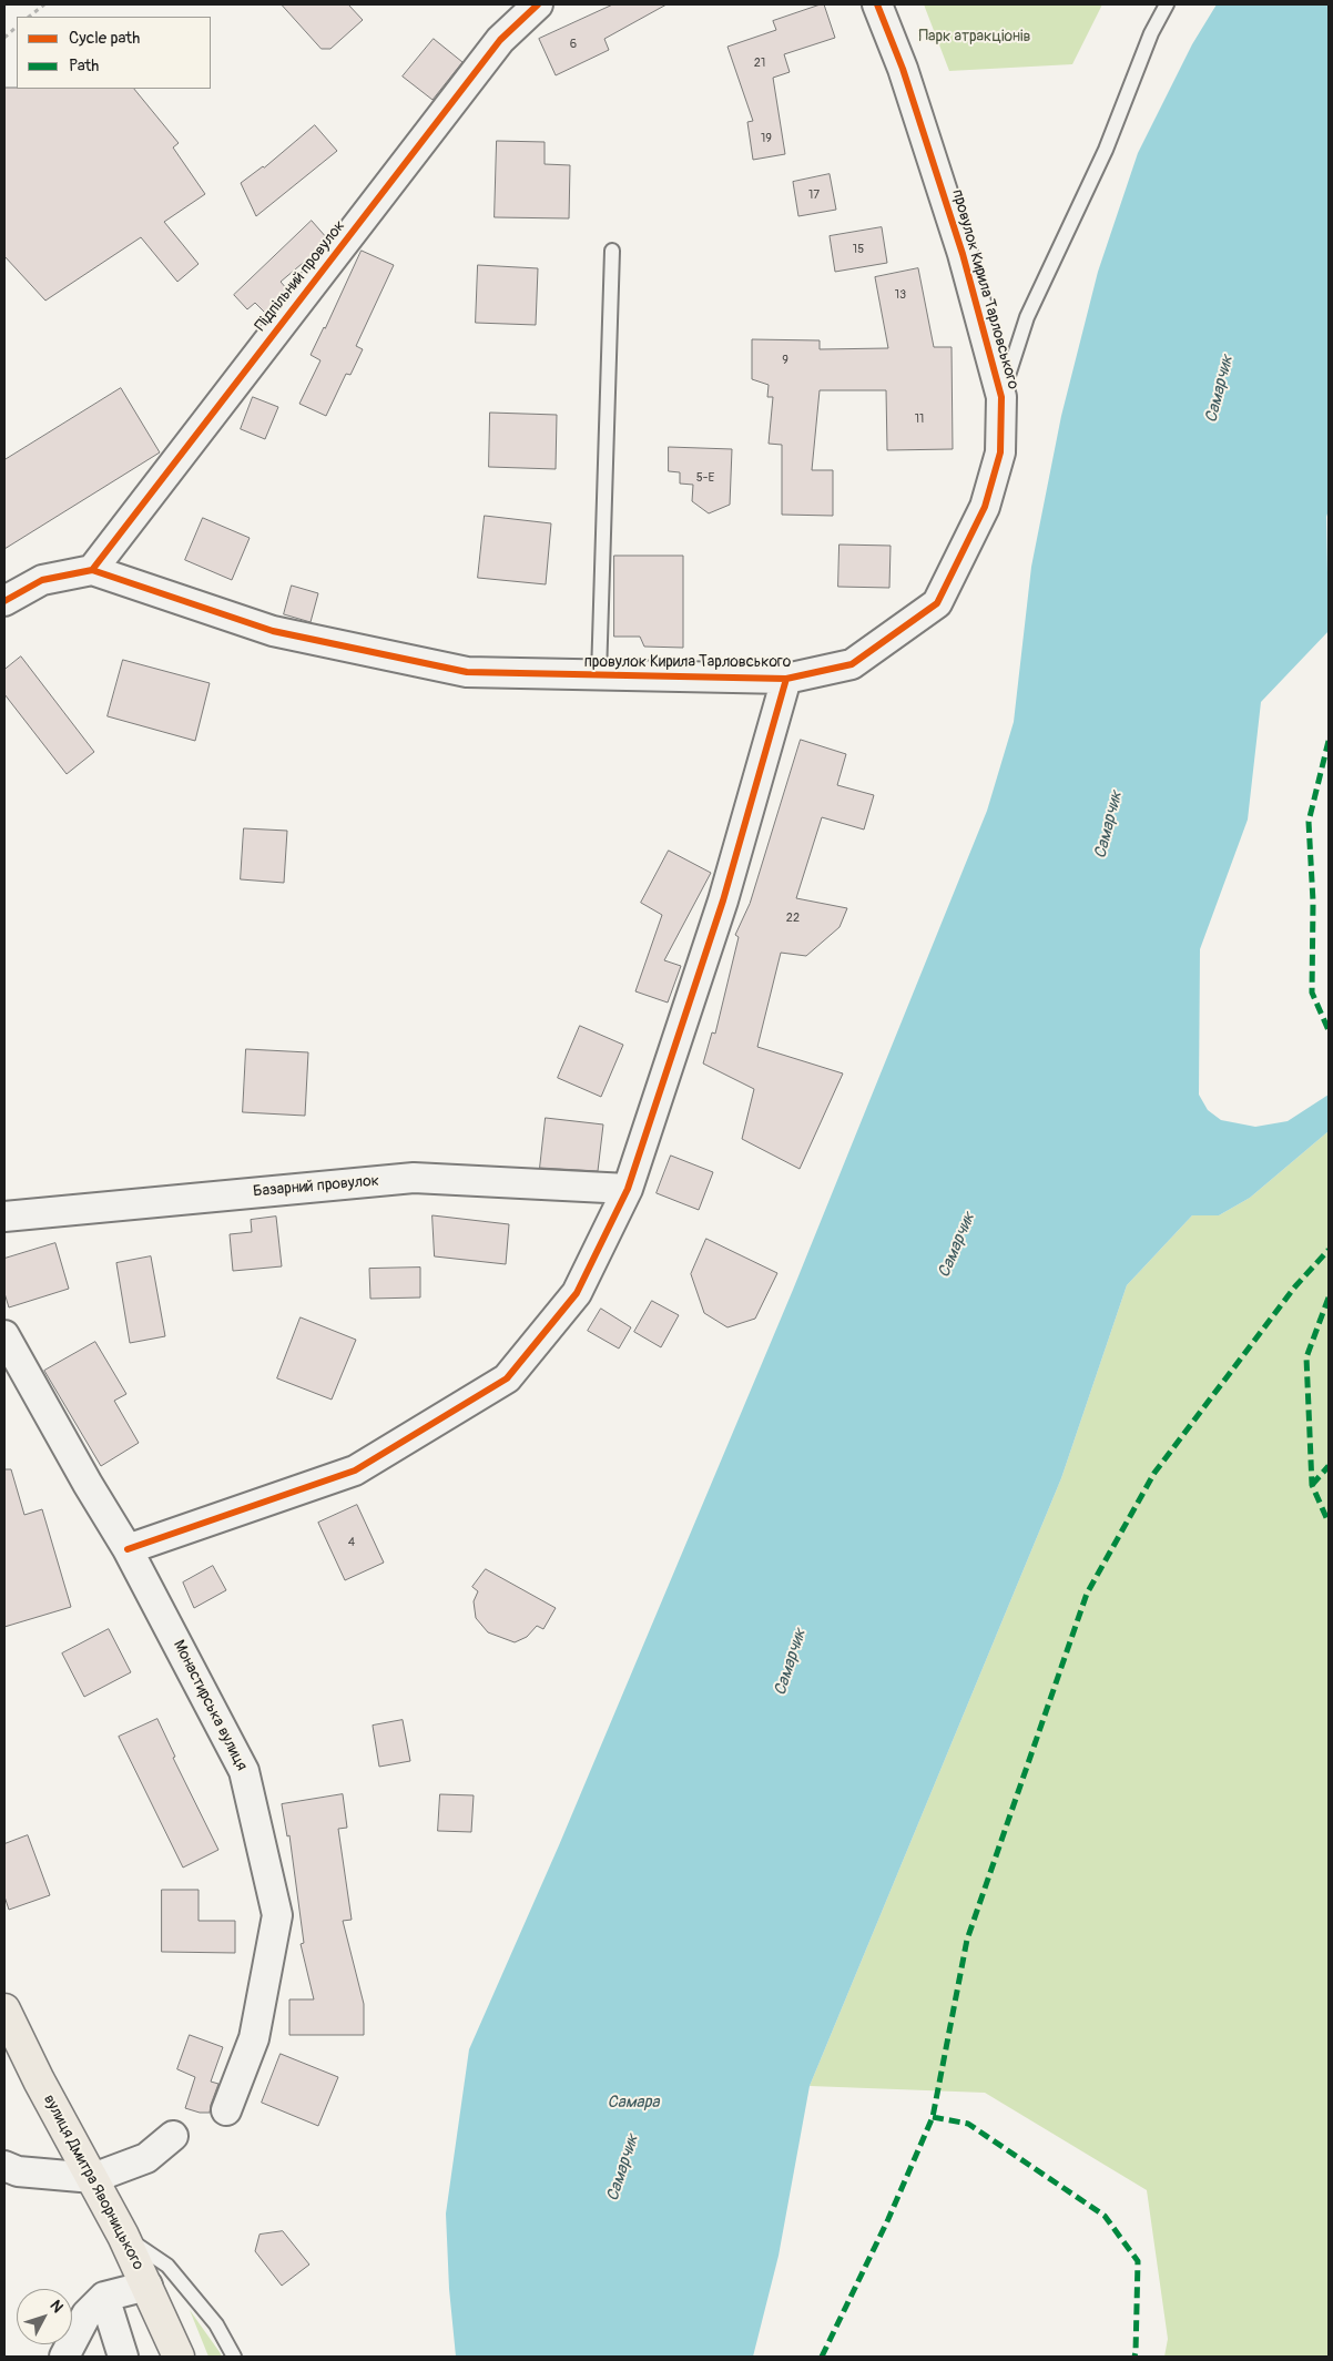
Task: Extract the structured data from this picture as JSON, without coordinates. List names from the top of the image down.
{
  "streets": {
    "highway": ["вулиця Дмитра Яворницького"],
    "street": [
      "Підпільний провулок",
      "провулок Кирила Тарловського",
      "Базарний провулок",
      "Монастирська вулиця"
    ]
  },
  "crossings": [
    ["Підпільний провулок", "провулок Кирила Тарловського"]
  ],
  "water": ["Самарчик", "Самара"],
  "parks": ["Парк атракціонів"],
  "house_numbers": [
    "6",
    "21",
    "19",
    "17",
    "15",
    "13",
    "9",
    "11",
    "5-Е",
    "22",
    "4"
  ],
  "legend": ["Cycle path", "Path"],
  "north": "top right"
}
